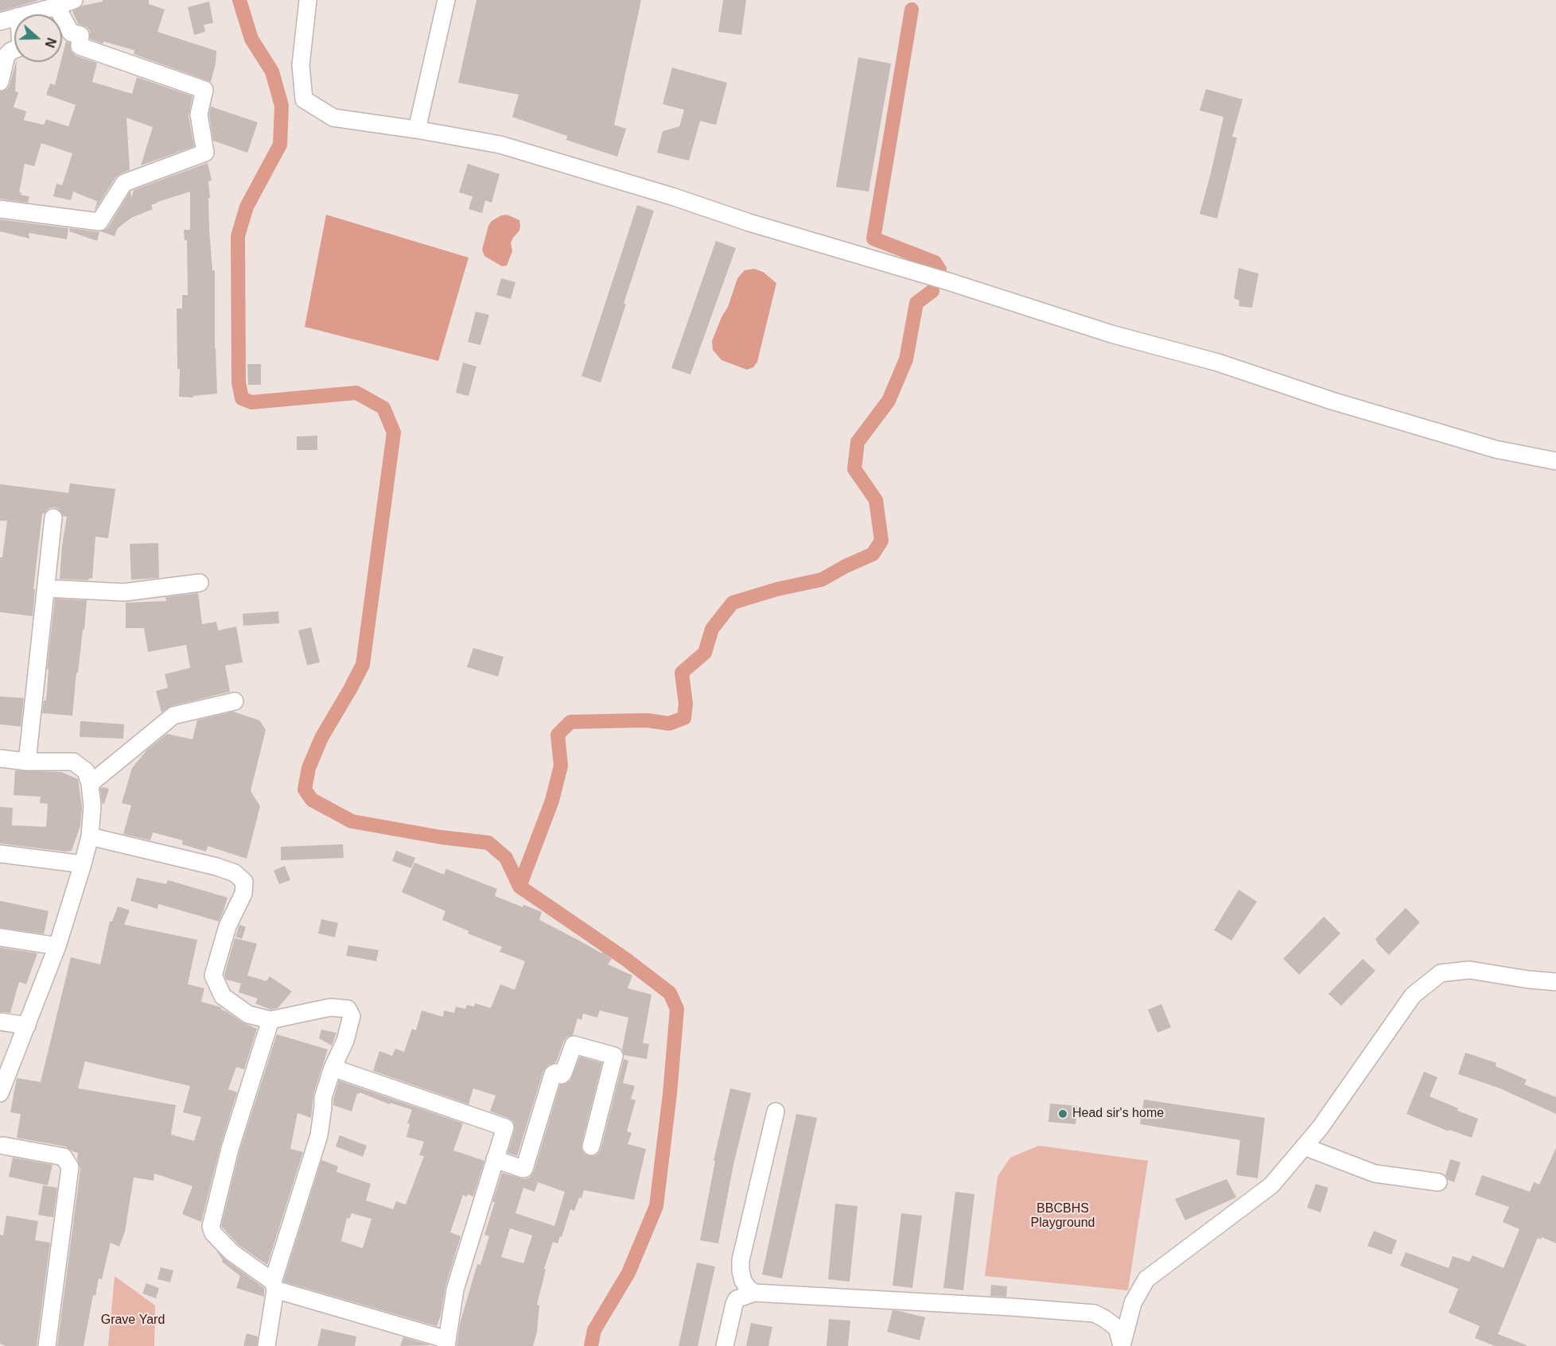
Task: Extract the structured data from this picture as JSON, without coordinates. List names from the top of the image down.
{
  "parks": ["BBCBHS Playground", "Grave Yard"],
  "places": ["Head sir's home"],
  "north": "right"
}
